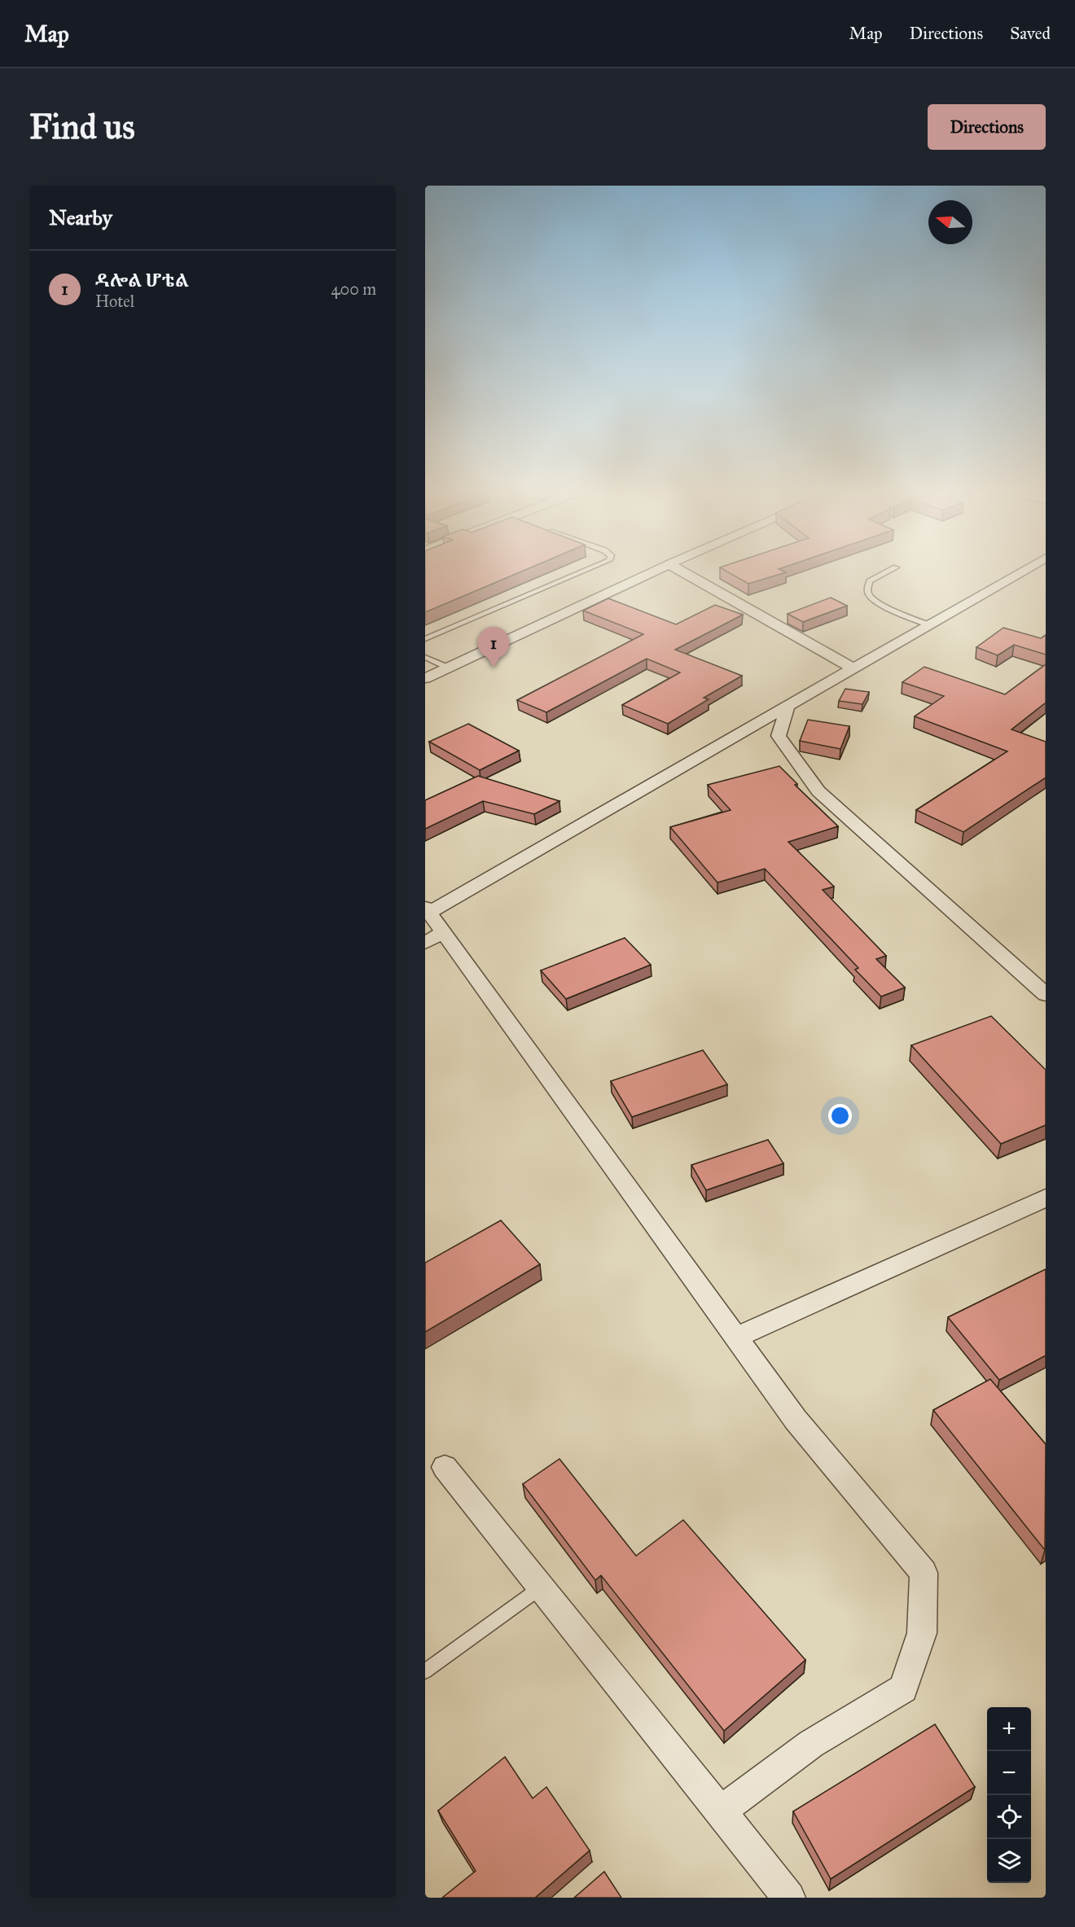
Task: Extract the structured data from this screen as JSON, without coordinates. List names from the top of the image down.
{
  "north": "left",
  "page": {
    "header": "Map",
    "nav": ["Map", "Directions", "Saved"],
    "buttons": "Directions",
    "title": "Find us",
    "heading": "Nearby",
    "list": [
      {
        "mark": "1",
        "name": "ዳሎል ሆቴል",
        "note": "Hotel",
        "value": "400 m"
      }
    ],
    "pins": "1",
    "map_buttons": ["+", "−"]
  }
}
